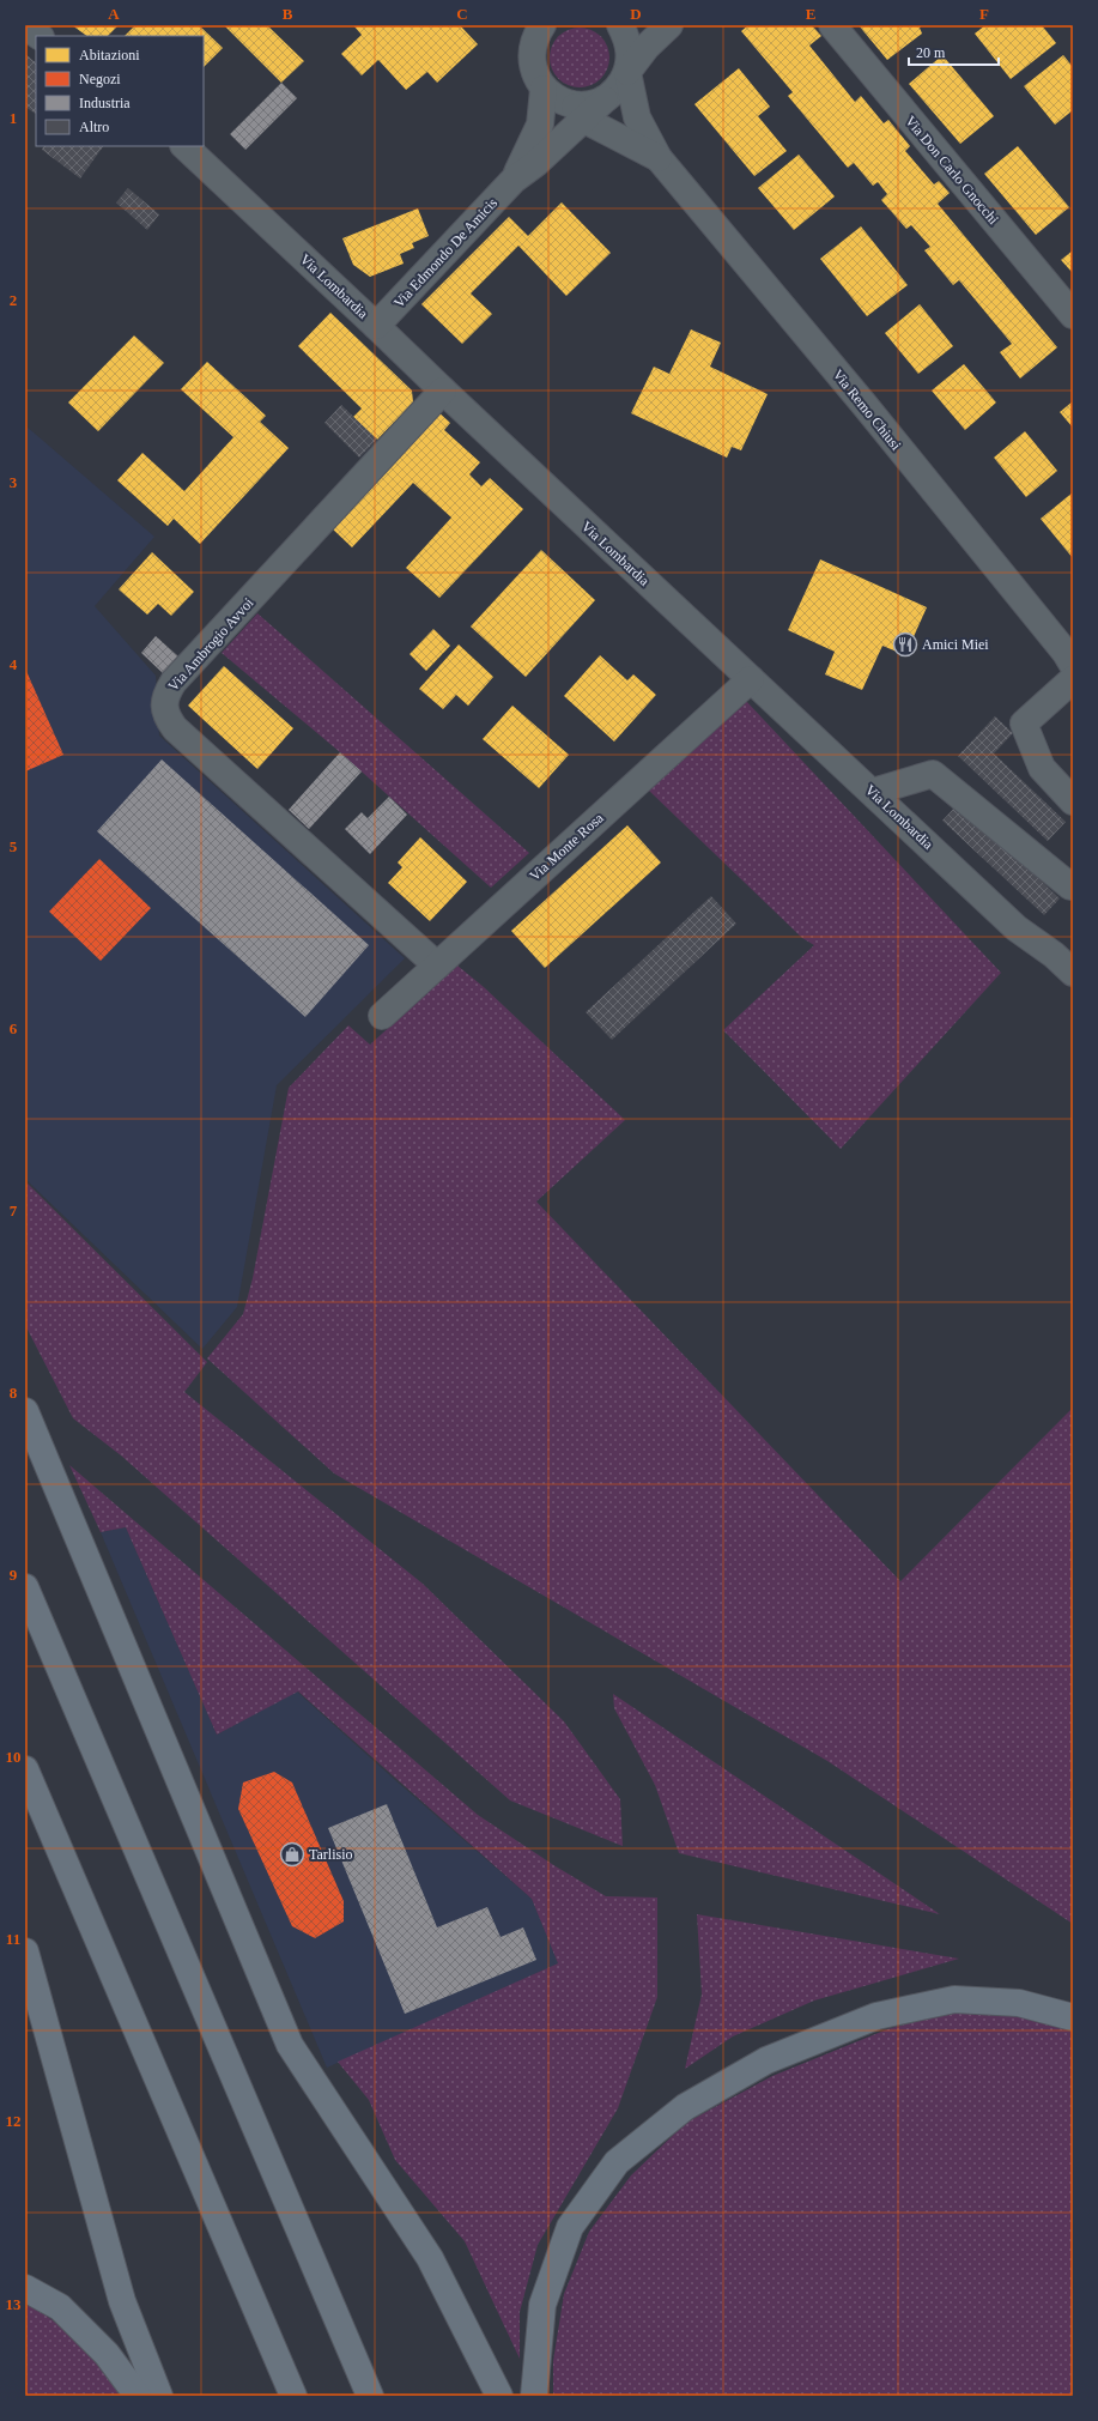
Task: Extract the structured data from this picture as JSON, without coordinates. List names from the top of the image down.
{
  "streets": {
    "street": [
      "Via Don Carlo Gnocchi",
      "Via Edmondo De Amicis",
      "Via Lombardia",
      "Via Remo Chiusi",
      "Via Ambrogio Avvoi",
      "Via Monte Rosa"
    ]
  },
  "crossings": [
    ["Via Edmondo De Amicis", "Via Lombardia"],
    ["Via Edmondo De Amicis", "Via Remo Chiusi"],
    ["Via Lombardia", "Via Ambrogio Avvoi"],
    ["Via Lombardia", "Via Monte Rosa"],
    ["Via Ambrogio Avvoi", "Via Monte Rosa"]
  ],
  "places": {
    "restaurant": ["Amici Miei"],
    "shop": ["Tarlisio"]
  },
  "legend": [
    "Abitazioni",
    "Negozi",
    "Industria",
    "Altro"
  ],
  "scale_bar": "20 m",
  "grid": {
    "columns": [
      "A",
      "B",
      "C",
      "D",
      "E",
      "F"
    ],
    "rows": [
      "1",
      "2",
      "3",
      "4",
      "5",
      "6",
      "7",
      "8",
      "9",
      "10",
      "11",
      "12",
      "13"
    ]
  }
}
